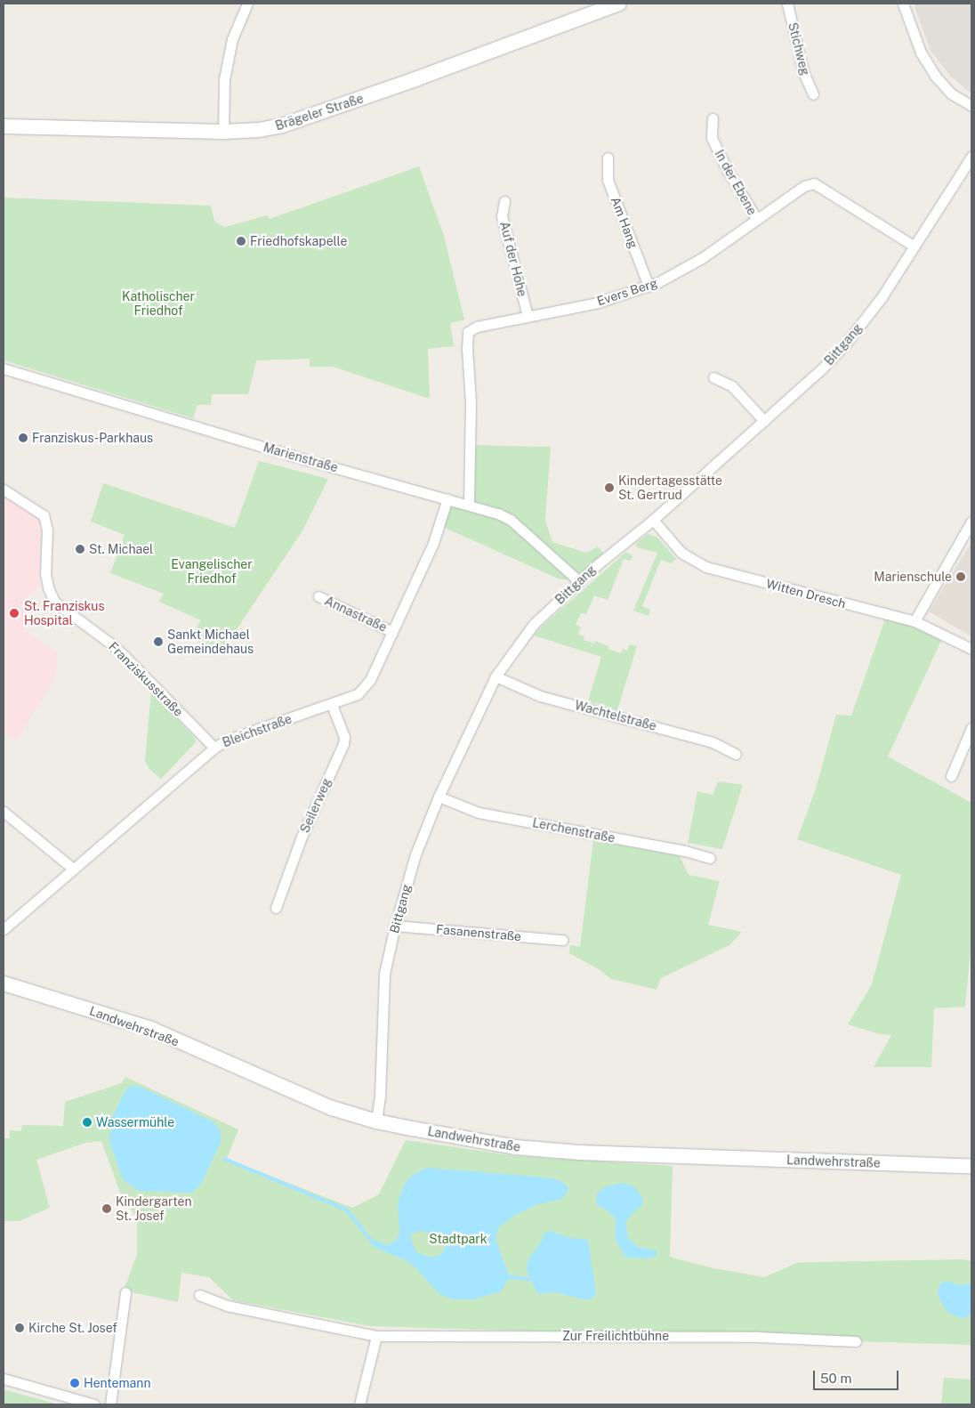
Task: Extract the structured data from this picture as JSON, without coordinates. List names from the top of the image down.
{
  "streets": {
    "street": [
      "Stichweg",
      "Brägeler Straße",
      "In der Ebene",
      "Am Hang",
      "Auf der Höhe",
      "Evers Berg",
      "Bittgang",
      "Marienstraße",
      "Witten Dresch",
      "Annastraße",
      "Franziskusstraße",
      "Wachtelstraße",
      "Bleichstraße",
      "Seilerweg",
      "Lerchenstraße",
      "Fasanenstraße",
      "Landwehrstraße",
      "Zur Freilichtbühne"
    ]
  },
  "crossings": [
    ["In der Ebene", "Evers Berg"],
    ["Am Hang", "Evers Berg"],
    ["Auf der Höhe", "Evers Berg"],
    ["Evers Berg", "Bittgang"],
    ["Evers Berg", "Marienstraße"],
    ["Bittgang", "Marienstraße"],
    ["Bittgang", "Witten Dresch"],
    ["Bittgang", "Wachtelstraße"],
    ["Bittgang", "Lerchenstraße"],
    ["Bittgang", "Fasanenstraße"],
    ["Bittgang", "Landwehrstraße"],
    ["Marienstraße", "Bleichstraße"],
    ["Annastraße", "Bleichstraße"],
    ["Franziskusstraße", "Bleichstraße"],
    ["Bleichstraße", "Seilerweg"]
  ],
  "parks": ["Katholischer Friedhof", "Evangelischer Friedhof", "Stadtpark"],
  "places": [
    "Friedhofskapelle",
    "Franziskus-Parkhaus",
    "Kindertagesstätte St. Gertrud",
    "St. Michael",
    "Marienschule",
    "St. Franziskus Hospital",
    "Sankt Michael Gemeindehaus",
    "Wassermühle",
    "Kindergarten St. Josef",
    "Kirche St. Josef",
    "Hentemann"
  ],
  "scale_bar": "50 m"
}
